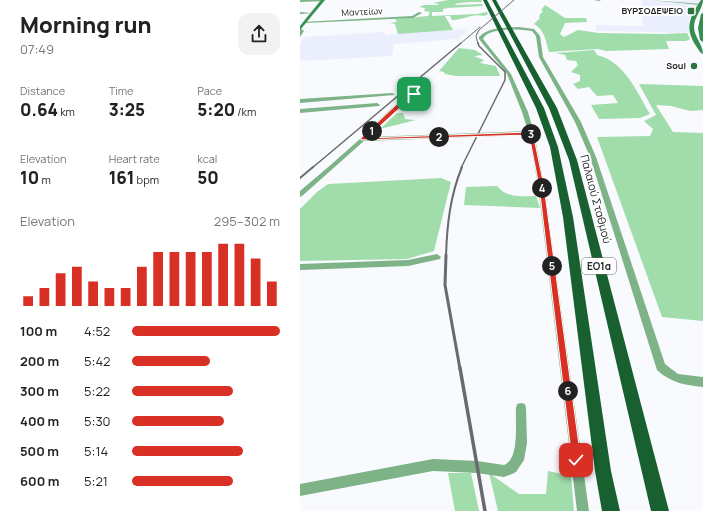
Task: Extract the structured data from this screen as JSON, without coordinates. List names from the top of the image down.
{
  "streets": {
    "highway": ["Παλαιού Σταθμού", "ΕΟ1α"],
    "street": ["Μαντείων"]
  },
  "places": {
    "transit": ["ΒΥΡΣΟΔΕΨΕΙΟ"],
    "other": ["Soul"]
  },
  "page": {
    "heading": ["Morning run", "07:49"],
    "stats": [
      ["Distance", "0.64 km"],
      ["Time", "3:25"],
      ["Pace", "5:20 /km"],
      ["Elevation", "10 m"],
      ["Heart rate", "161 bpm"],
      ["kcal", "50"]
    ],
    "pins": [
      "1",
      "3",
      "2",
      "4",
      "5",
      "6"
    ],
    "chart": ["Elevation", "295–302 m"],
    "list": [
      {
        "name": "100 m",
        "note": "4:52"
      },
      {
        "name": "200 m",
        "note": "5:42"
      },
      {
        "name": "300 m",
        "note": "5:22"
      },
      {
        "name": "400 m",
        "note": "5:30"
      },
      {
        "name": "500 m",
        "note": "5:14"
      },
      {
        "name": "600 m",
        "note": "5:21"
      }
    ]
  }
}
